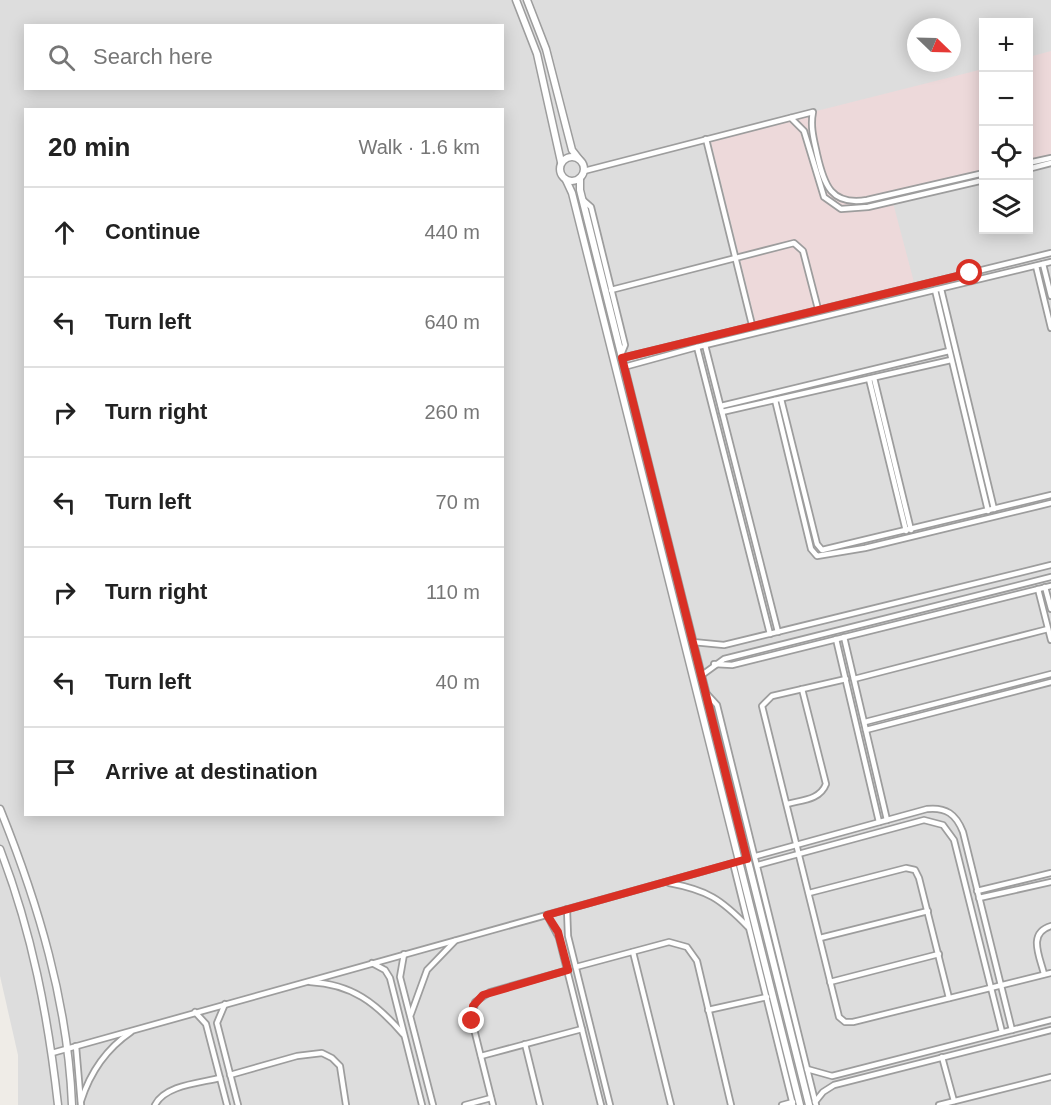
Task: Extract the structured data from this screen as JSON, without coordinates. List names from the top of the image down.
{
  "north": "bottom right",
  "page": {
    "map_buttons": ["+", "−"],
    "search": "Search here",
    "heading": ["20 min", "Walk · 1.6 km"],
    "list": [
      ["Continue", "440 m"],
      ["Turn left", "640 m"],
      ["Turn right", "260 m"],
      ["Turn left", "70 m"],
      ["Turn right", "110 m"],
      ["Turn left", "40 m"],
      "Arrive at destination"
    ]
  }
}
